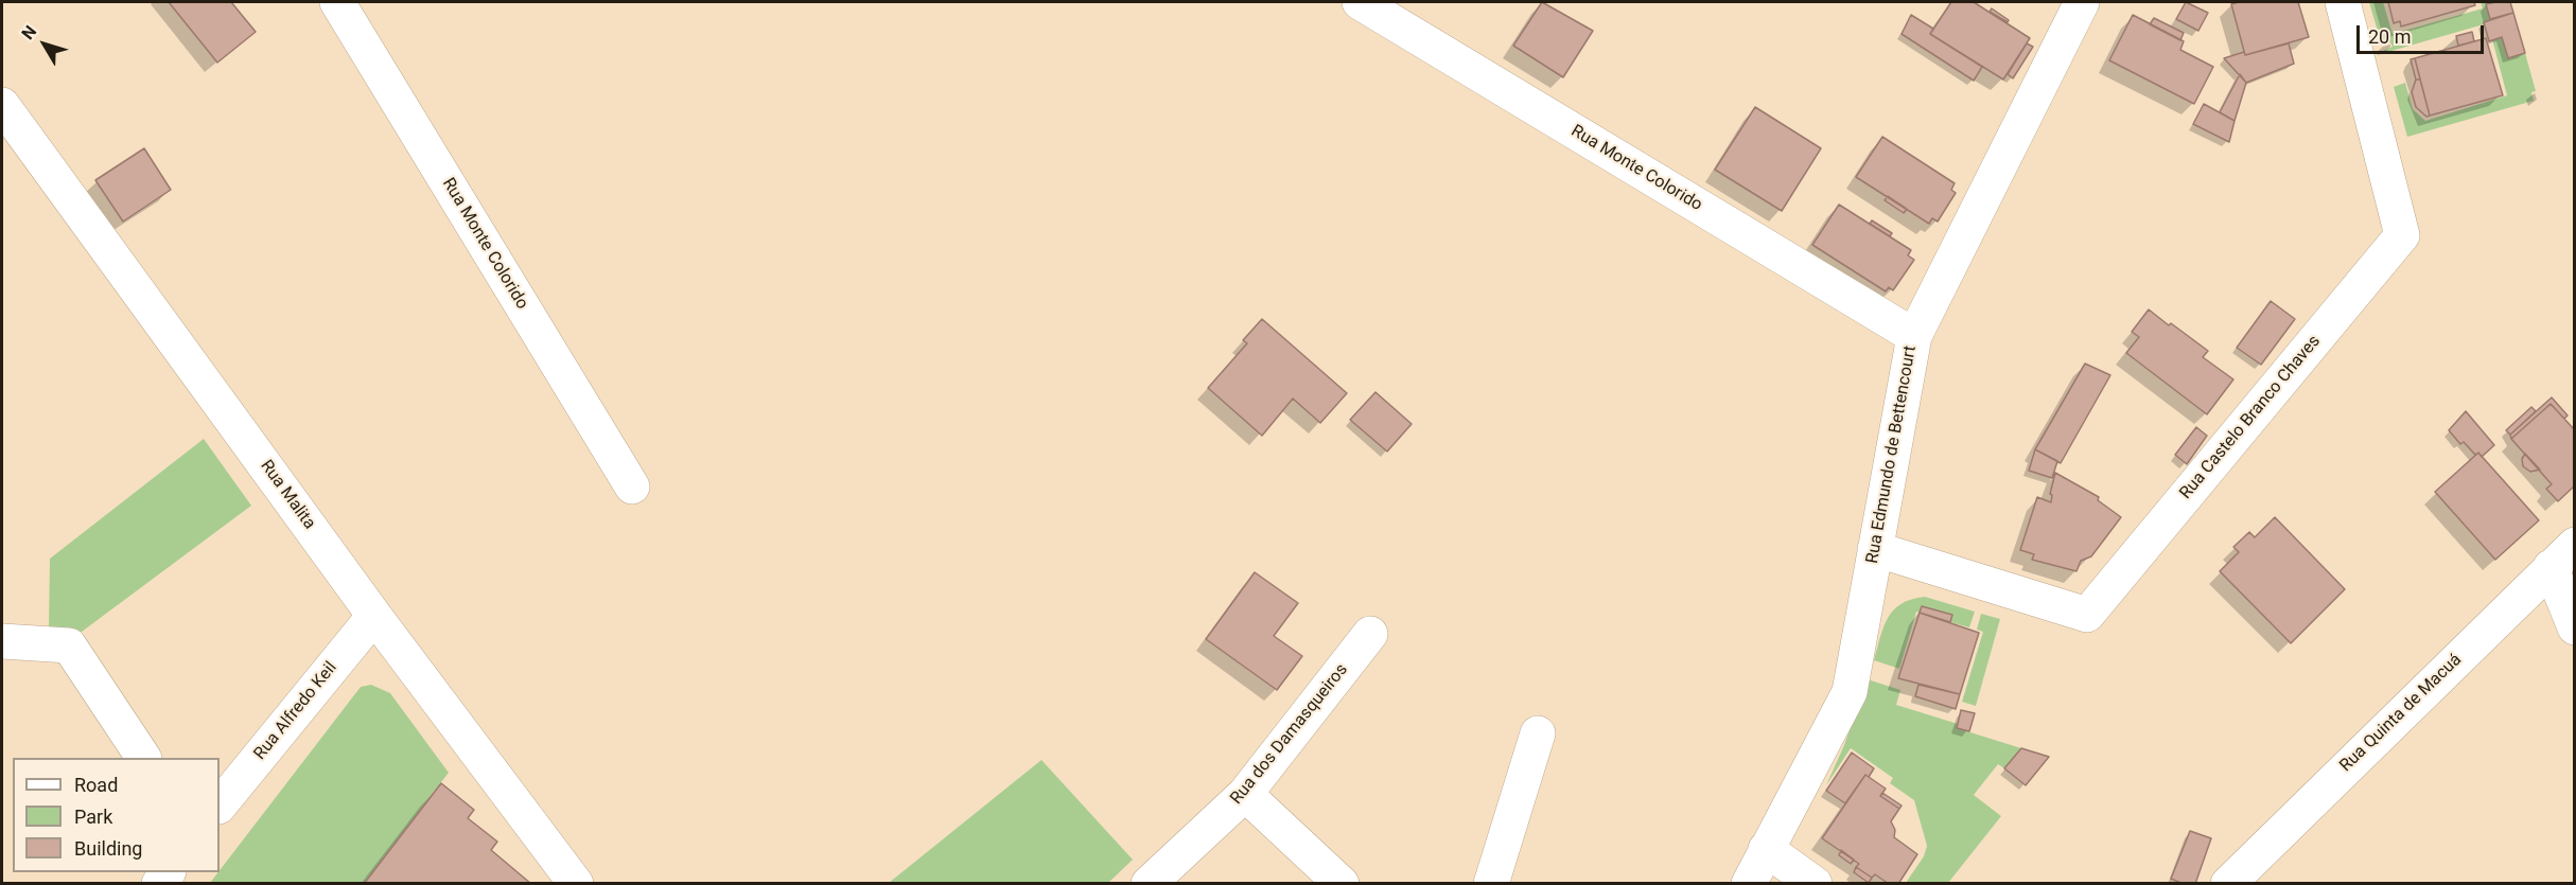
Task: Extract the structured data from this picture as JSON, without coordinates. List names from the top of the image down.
{
  "streets": {
    "street": [
      "Rua Monte Colorido",
      "Rua Castelo Branco Chaves",
      "Rua Edmundo de Bettencourt",
      "Rua Malita",
      "Rua Alfredo Keil",
      "Rua Quinta de Macuá",
      "Rua dos Damasqueiros"
    ]
  },
  "crossings": [
    ["Rua Monte Colorido", "Rua Edmundo de Bettencourt"],
    ["Rua Castelo Branco Chaves", "Rua Edmundo de Bettencourt"],
    ["Rua Malita", "Rua Alfredo Keil"]
  ],
  "legend": ["Road", "Park", "Building"],
  "scale_bar": "20 m",
  "north": "top left"
}
